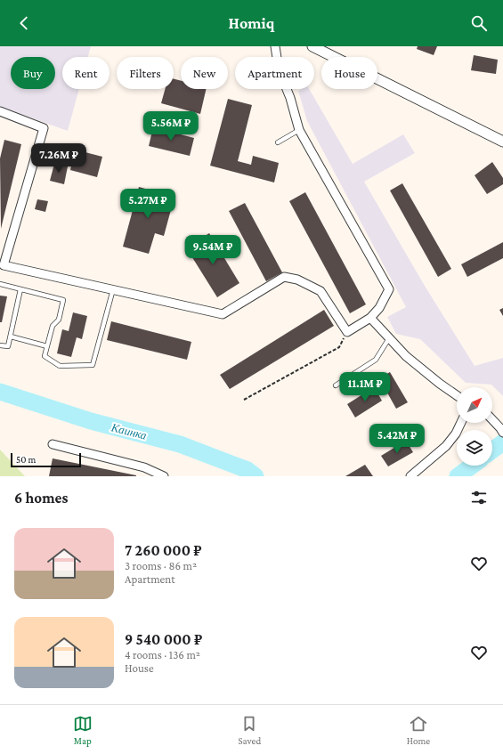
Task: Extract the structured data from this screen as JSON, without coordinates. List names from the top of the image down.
{
  "water": ["Каинка"],
  "scale_bar": "50 m",
  "north": "top right",
  "page": {
    "header": "Homiq",
    "chip": [
      "Buy",
      "Rent",
      "Filters",
      "New",
      "Apartment",
      "House"
    ],
    "price": [
      "5.56M ₽",
      "7.26M ₽",
      "5.27M ₽",
      "9.54M ₽",
      "11.1M ₽",
      "5.42M ₽"
    ],
    "scale": "50 m",
    "heading": "6 homes",
    "list": [
      {
        "name": "7 260 000 ₽",
        "note": "3 rooms · 86 m² · Apartment"
      },
      {
        "name": "9 540 000 ₽",
        "note": "4 rooms · 136 m² · House"
      }
    ],
    "tabs": ["Map", "Saved", "Home"]
  }
}
